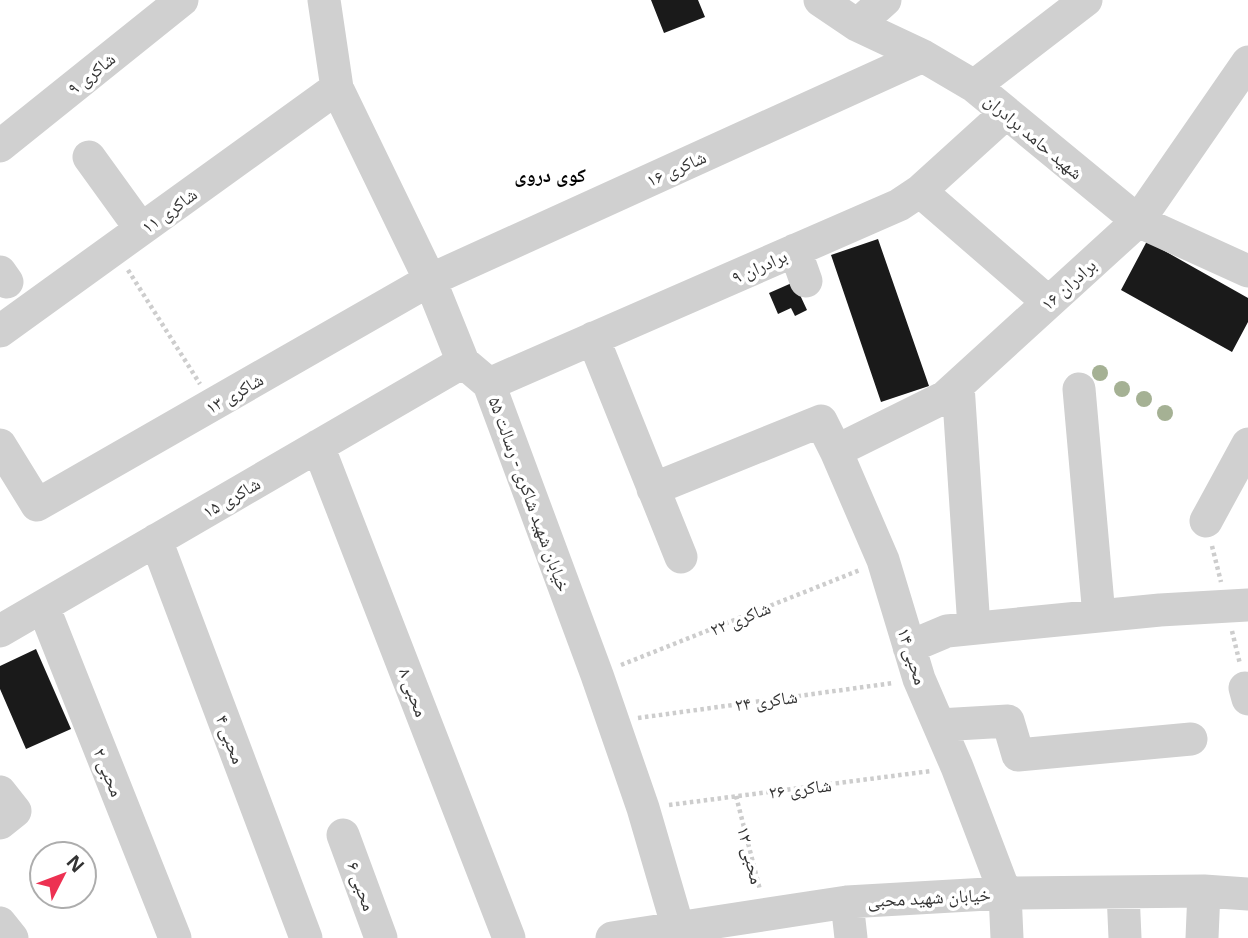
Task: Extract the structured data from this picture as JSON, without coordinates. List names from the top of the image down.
{
  "streets": {
    "street": [
      "شاکری ۹",
      "شهید حامد برادران",
      "شاکری ۱۶",
      "شاکری ۱۱",
      "برادران ۹",
      "برادران ۱۶",
      "شاکری ۱۳",
      "خیابان شهید شاکری - رسالت ۵۵",
      "شاکری ۱۵",
      "محبی ۱۴",
      "محبی ۸",
      "محبی ۴",
      "محبی ۲",
      "محبی ۶",
      "خیابان شهید محبی"
    ],
    "path": [
      "شاکری ۲۲",
      "شاکری ۲۴",
      "شاکری ۲۶",
      "محبی ۱۲"
    ]
  },
  "crossings": [
    ["شهید حامد برادران", "شاکری ۱۶"],
    ["شهید حامد برادران", "برادران ۹"],
    ["شهید حامد برادران", "برادران ۱۶"],
    ["شاکری ۱۶", "شاکری ۱۳"],
    ["شاکری ۱۶", "خیابان شهید شاکری - رسالت ۵۵"],
    ["شاکری ۱۱", "خیابان شهید شاکری - رسالت ۵۵"],
    ["برادران ۹", "خیابان شهید شاکری - رسالت ۵۵"],
    ["برادران ۱۶", "محبی ۱۴"],
    ["شاکری ۱۳", "خیابان شهید شاکری - رسالت ۵۵"],
    ["خیابان شهید شاکری - رسالت ۵۵", "شاکری ۱۵"],
    ["خیابان شهید شاکری - رسالت ۵۵", "شاکری ۲۲"],
    ["خیابان شهید شاکری - رسالت ۵۵", "شاکری ۲۴"],
    ["خیابان شهید شاکری - رسالت ۵۵", "شاکری ۲۶"],
    ["خیابان شهید شاکری - رسالت ۵۵", "خیابان شهید محبی"],
    ["شاکری ۱۵", "محبی ۸"],
    ["شاکری ۱۵", "محبی ۴"],
    ["شاکری ۱۵", "محبی ۲"],
    ["شاکری ۲۲", "محبی ۱۴"],
    ["محبی ۱۴", "شاکری ۲۴"],
    ["محبی ۱۴", "شاکری ۲۶"],
    ["محبی ۱۴", "خیابان شهید محبی"],
    ["شاکری ۲۶", "محبی ۱۲"],
    ["محبی ۱۲", "خیابان شهید محبی"]
  ],
  "districts": ["کوی دروی"],
  "north": "top right"
}
